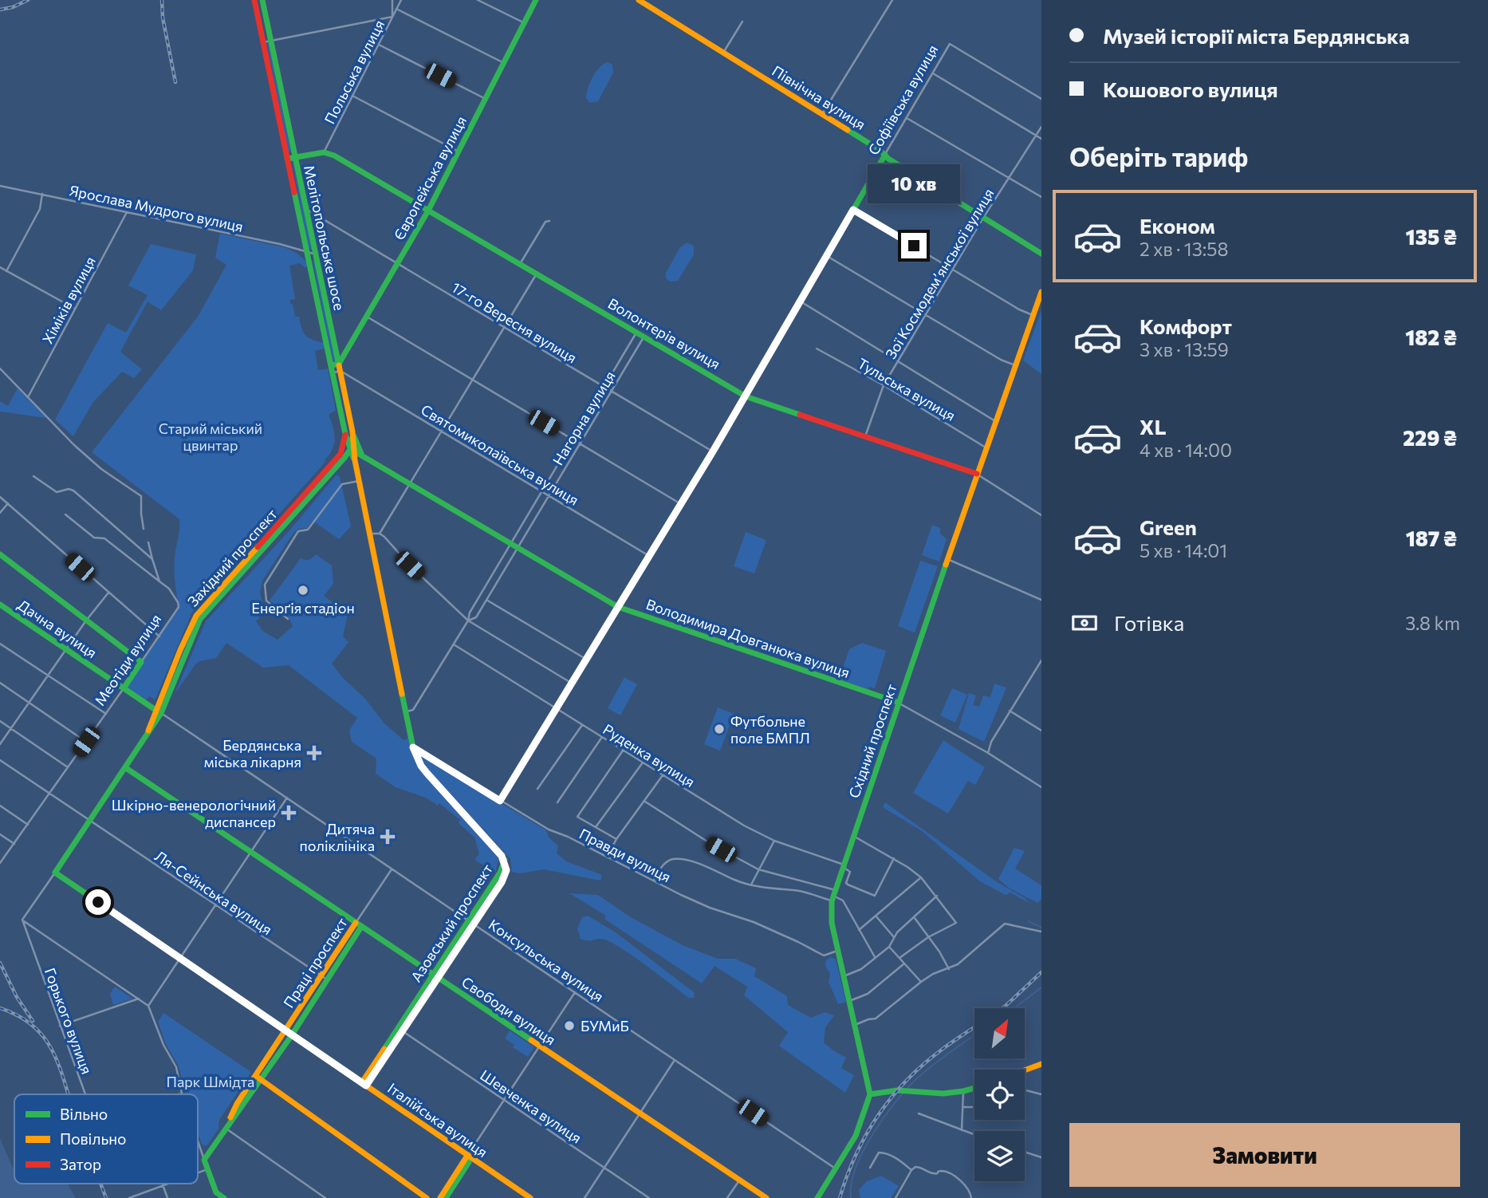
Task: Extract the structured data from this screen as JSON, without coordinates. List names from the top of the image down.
{
  "streets": {
    "main road": [
      "Північна вулиця",
      "Софіївська вулиця",
      "Європейська вулиця",
      "Мелітопольське шосе",
      "Волонтерів вулиця",
      "Західний проспект",
      "Дачна вулиця",
      "Володимира Довганюка вулиця",
      "Меотіди вулиця",
      "Східний проспект",
      "Азовський проспект",
      "Праці проспект",
      "Свободи вулиця",
      "Італійська вулиця"
    ],
    "street": [
      "Польська вулиця",
      "Ярослава Мудрого вулиця",
      "Зої Космодем’янської вулиця",
      "Хіміків вулиця",
      "17-го Вересня вулиця",
      "Тульська вулиця",
      "Нагорна вулиця",
      "Святомиколаївська вулиця",
      "Руденка вулиця",
      "Правди вулиця",
      "Ля-Сейнська вулиця",
      "Консульська вулиця",
      "Горького вулиця",
      "Шевченка вулиця"
    ]
  },
  "crossings": [
    ["Польська вулиця", "Волонтерів вулиця"],
    ["Північна вулиця", "Софіївська вулиця"],
    ["Північна вулиця", "Зої Космодем’янської вулиця"],
    ["Софіївська вулиця", "17-го Вересня вулиця"],
    ["Софіївська вулиця", "Волонтерів вулиця"],
    ["Софіївська вулиця", "Святомиколаївська вулиця"],
    ["Софіївська вулиця", "Володимира Довганюка вулиця"],
    ["Софіївська вулиця", "Руденка вулиця"],
    ["Софіївська вулиця", "Правди вулиця"],
    ["Європейська вулиця", "Мелітопольське шосе"],
    ["Європейська вулиця", "17-го Вересня вулиця"],
    ["Європейська вулиця", "Волонтерів вулиця"],
    ["Ярослава Мудрого вулиця", "Мелітопольське шосе"],
    ["Ярослава Мудрого вулиця", "Хіміків вулиця"],
    ["Мелітопольське шосе", "17-го Вересня вулиця"],
    ["Мелітопольське шосе", "Нагорна вулиця"],
    ["Мелітопольське шосе", "Святомиколаївська вулиця"],
    ["Мелітопольське шосе", "Західний проспект"],
    ["Мелітопольське шосе", "Володимира Довганюка вулиця"],
    ["Мелітопольське шосе", "Правди вулиця"],
    ["Мелітопольське шосе", "Азовський проспект"],
    ["Зої Космодем’янської вулиця", "Волонтерів вулиця"],
    ["Зої Космодем’янської вулиця", "Тульська вулиця"],
    ["17-го Вересня вулиця", "Нагорна вулиця"],
    ["Волонтерів вулиця", "Нагорна вулиця"],
    ["Волонтерів вулиця", "Східний проспект"],
    ["Тульська вулиця", "Східний проспект"],
    ["Нагорна вулиця", "Святомиколаївська вулиця"],
    ["Нагорна вулиця", "Володимира Довганюка вулиця"],
    ["Нагорна вулиця", "Руденка вулиця"],
    ["Західний проспект", "Дачна вулиця"],
    ["Західний проспект", "Володимира Довганюка вулиця"],
    ["Західний проспект", "Ля-Сейнська вулиця"],
    ["Західний проспект", "Консульська вулиця"],
    ["Західний проспект", "Свободи вулиця"],
    ["Західний проспект", "Горького вулиця"],
    ["Західний проспект", "Італійська вулиця"],
    ["Дачна вулиця", "Меотіди вулиця"],
    ["Дачна вулиця", "Консульська вулиця"],
    ["Володимира Довганюка вулиця", "Східний проспект"],
    ["Меотіди вулиця", "Ля-Сейнська вулиця"],
    ["Східний проспект", "Руденка вулиця"],
    ["Східний проспект", "Правди вулиця"],
    ["Ля-Сейнська вулиця", "Праці проспект"],
    ["Азовський проспект", "Консульська вулиця"],
    ["Азовський проспект", "Свободи вулиця"],
    ["Азовський проспект", "Шевченка вулиця"],
    ["Азовський проспект", "Італійська вулиця"],
    ["Консульська вулиця", "Праці проспект"],
    ["Праці проспект", "Свободи вулиця"],
    ["Праці проспект", "Італійська вулиця"]
  ],
  "parks": ["Старий міський цвинтар", "Парк Шмідта"],
  "places": {
    "other": ["Енерґія стадіон", "Футбольне поле БМПЛ", "БУМиБ"],
    "health": ["Бердянська міська лікарня", "Шкірно-венерологічний диспансер", "Дитяча поліклініка"]
  },
  "legend": ["Вільно", "Повільно", "Затор"],
  "north": "top right",
  "page": {
    "banner": ["Музей історії міста Бердянська", "Кошового вулиця"],
    "heading": "Оберіть тариф",
    "bubble": "10 хв",
    "list": [
      {
        "name": "Економ",
        "note": "2 хв · 13:58",
        "value": "135 ₴"
      },
      {
        "name": "Комфорт",
        "note": "3 хв · 13:59",
        "value": "182 ₴"
      },
      {
        "name": "XL",
        "note": "4 хв · 14:00",
        "value": "229 ₴"
      },
      {
        "name": "Green",
        "note": "5 хв · 14:01",
        "value": "187 ₴"
      }
    ],
    "pay": ["Готівка", "3.8 km"],
    "buttons": "Замовити"
  }
}
